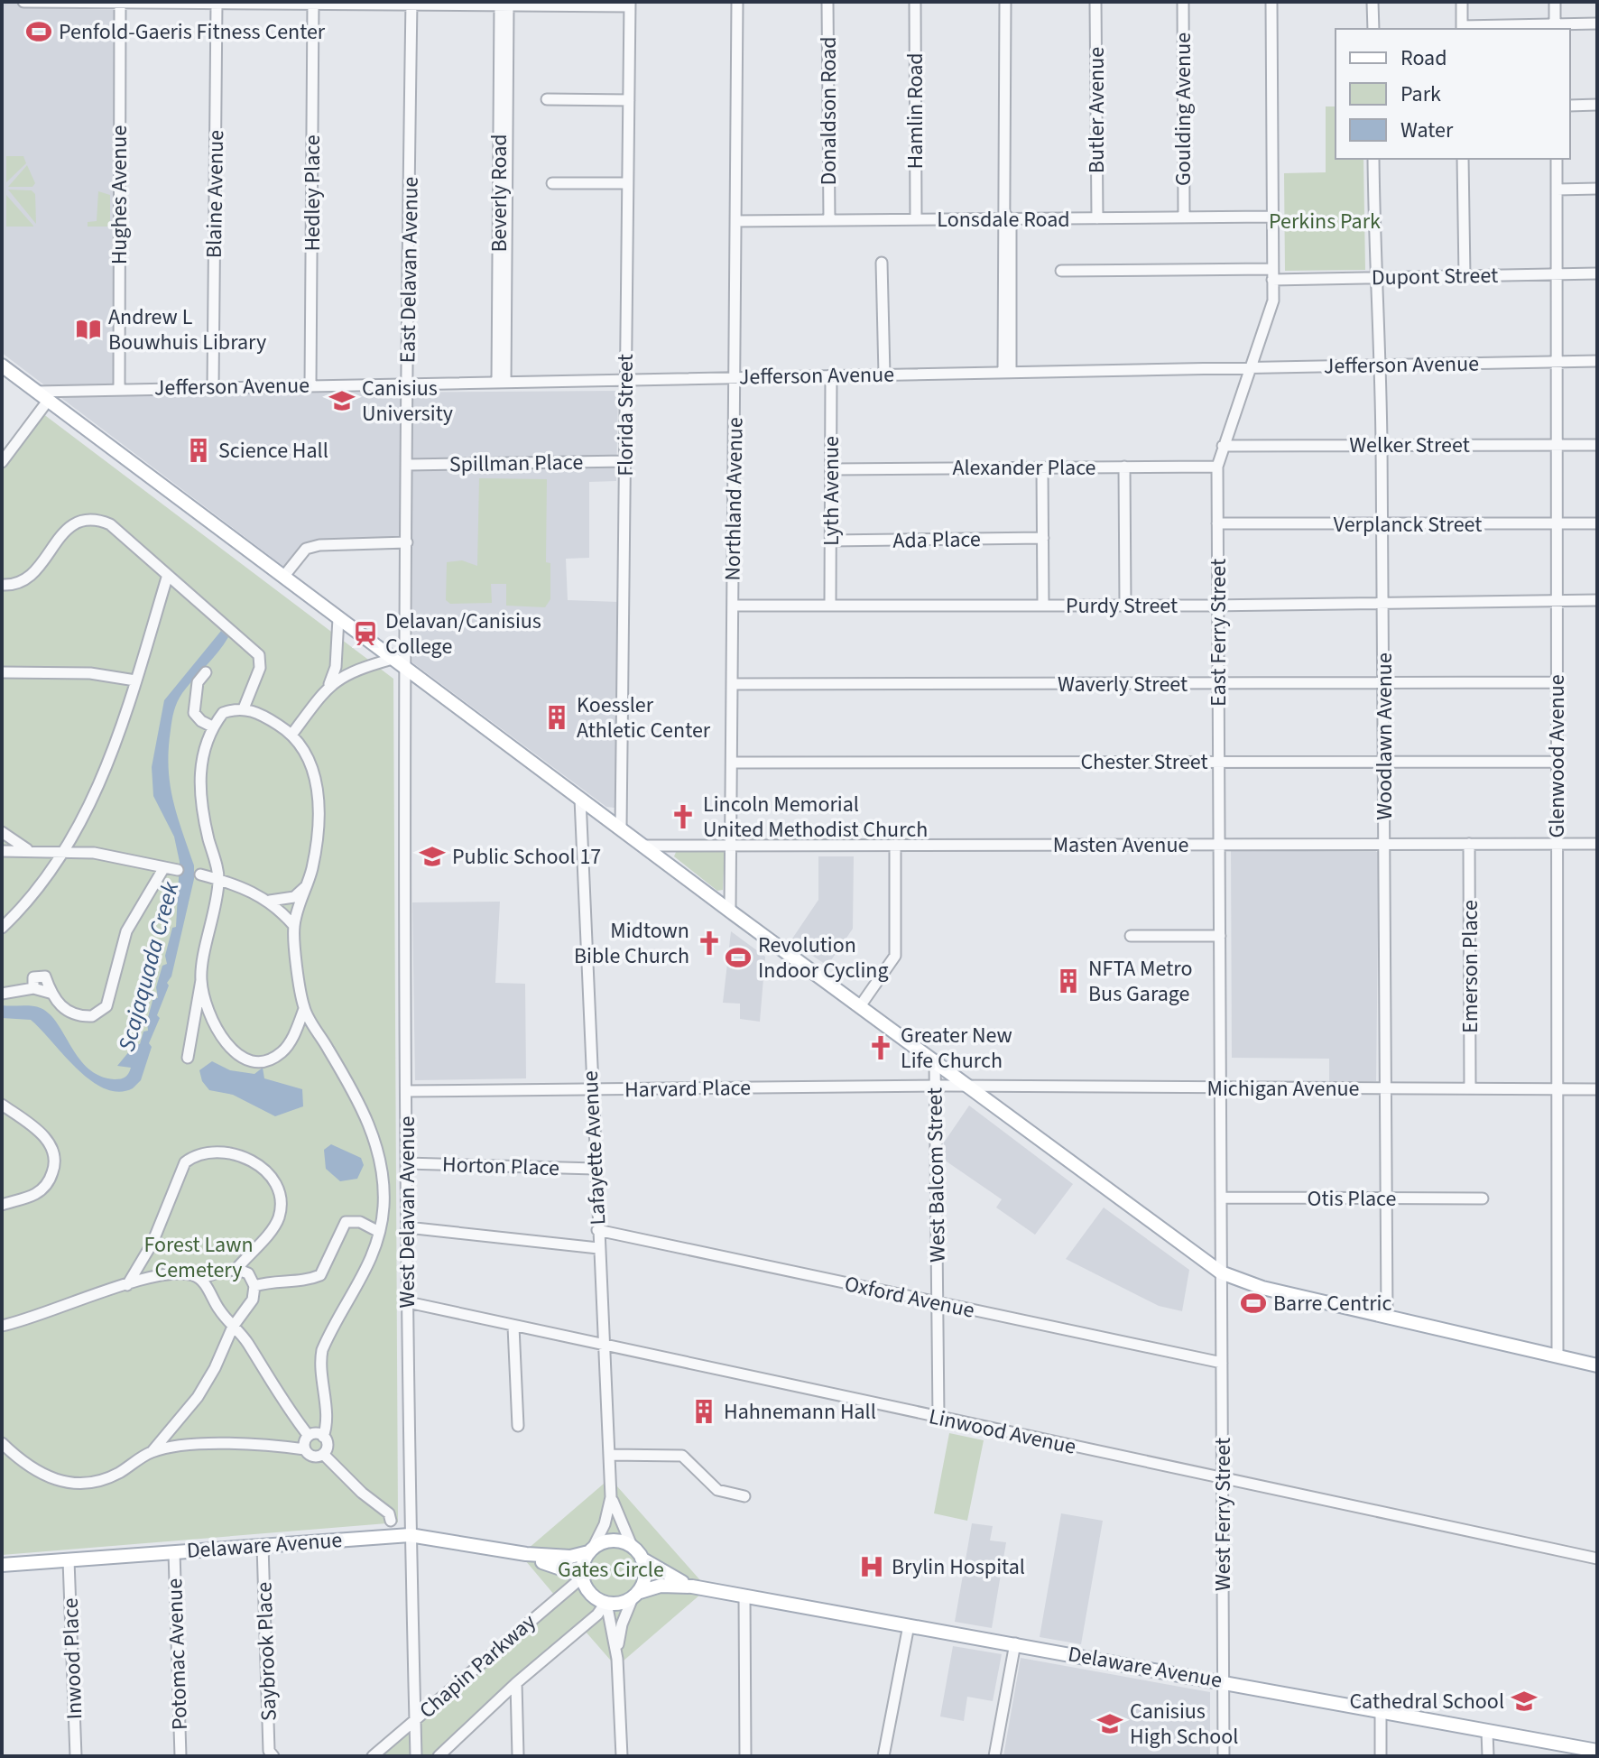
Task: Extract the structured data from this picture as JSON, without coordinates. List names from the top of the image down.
{
  "streets": {
    "main road": ["Delaware Avenue"],
    "street": [
      "Goulding Avenue",
      "Butler Avenue",
      "Donaldson Road",
      "Hamlin Road",
      "Hedley Place",
      "Beverly Road",
      "Blaine Avenue",
      "Hughes Avenue",
      "Lonsdale Road",
      "East Delavan Avenue",
      "Dupont Street",
      "Jefferson Avenue",
      "Florida Street",
      "Welker Street",
      "Spillman Place",
      "Alexander Place",
      "Lyth Avenue",
      "Northland Avenue",
      "Verplanck Street",
      "Ada Place",
      "Purdy Street",
      "East Ferry Street",
      "Waverly Street",
      "Woodlawn Avenue",
      "Glenwood Avenue",
      "Chester Street",
      "Masten Avenue",
      "Emerson Place",
      "Harvard Place",
      "Michigan Avenue",
      "Lafayette Avenue",
      "Horton Place",
      "West Balcom Street",
      "Otis Place",
      "West Delavan Avenue",
      "Oxford Avenue",
      "Linwood Avenue",
      "West Ferry Street",
      "Saybrook Place",
      "Potomac Avenue",
      "Inwood Place",
      "Chapin Parkway"
    ]
  },
  "crossings": [
    ["Goulding Avenue", "Lonsdale Road"],
    ["Butler Avenue", "Lonsdale Road"],
    ["Donaldson Road", "Lonsdale Road"],
    ["Hamlin Road", "Lonsdale Road"],
    ["Hedley Place", "Jefferson Avenue"],
    ["Beverly Road", "Jefferson Avenue"],
    ["Blaine Avenue", "Jefferson Avenue"],
    ["Hughes Avenue", "Jefferson Avenue"],
    ["Lonsdale Road", "Northland Avenue"],
    ["Lonsdale Road", "East Ferry Street"],
    ["East Delavan Avenue", "Jefferson Avenue"],
    ["East Delavan Avenue", "Spillman Place"],
    ["East Delavan Avenue", "West Delavan Avenue"],
    ["Dupont Street", "East Ferry Street"],
    ["Dupont Street", "Woodlawn Avenue"],
    ["Dupont Street", "Glenwood Avenue"],
    ["Jefferson Avenue", "Florida Street"],
    ["Jefferson Avenue", "Lyth Avenue"],
    ["Jefferson Avenue", "Northland Avenue"],
    ["Jefferson Avenue", "East Ferry Street"],
    ["Jefferson Avenue", "Woodlawn Avenue"],
    ["Jefferson Avenue", "Glenwood Avenue"],
    ["Florida Street", "Spillman Place"],
    ["Welker Street", "East Ferry Street"],
    ["Welker Street", "Woodlawn Avenue"],
    ["Welker Street", "Glenwood Avenue"],
    ["Alexander Place", "Lyth Avenue"],
    ["Alexander Place", "East Ferry Street"],
    ["Lyth Avenue", "Ada Place"],
    ["Lyth Avenue", "Purdy Street"],
    ["Northland Avenue", "Purdy Street"],
    ["Northland Avenue", "Waverly Street"],
    ["Northland Avenue", "Chester Street"],
    ["Northland Avenue", "Masten Avenue"],
    ["Verplanck Street", "East Ferry Street"],
    ["Verplanck Street", "Woodlawn Avenue"],
    ["Verplanck Street", "Glenwood Avenue"],
    ["Purdy Street", "East Ferry Street"],
    ["Purdy Street", "Woodlawn Avenue"],
    ["Purdy Street", "Glenwood Avenue"],
    ["East Ferry Street", "Waverly Street"],
    ["East Ferry Street", "Chester Street"],
    ["East Ferry Street", "Masten Avenue"],
    ["East Ferry Street", "Michigan Avenue"],
    ["East Ferry Street", "Otis Place"],
    ["East Ferry Street", "West Ferry Street"],
    ["Waverly Street", "Woodlawn Avenue"],
    ["Waverly Street", "Glenwood Avenue"],
    ["Woodlawn Avenue", "Chester Street"],
    ["Woodlawn Avenue", "Masten Avenue"],
    ["Woodlawn Avenue", "Michigan Avenue"],
    ["Woodlawn Avenue", "Otis Place"],
    ["Glenwood Avenue", "Chester Street"],
    ["Glenwood Avenue", "Masten Avenue"],
    ["Glenwood Avenue", "Michigan Avenue"],
    ["Masten Avenue", "Emerson Place"],
    ["Emerson Place", "Michigan Avenue"],
    ["Harvard Place", "Michigan Avenue"],
    ["Harvard Place", "Lafayette Avenue"],
    ["Harvard Place", "West Balcom Street"],
    ["Harvard Place", "West Delavan Avenue"],
    ["Lafayette Avenue", "Horton Place"],
    ["Lafayette Avenue", "Oxford Avenue"],
    ["Lafayette Avenue", "Linwood Avenue"],
    ["Lafayette Avenue", "Delaware Avenue"],
    ["Lafayette Avenue", "Chapin Parkway"],
    ["Horton Place", "West Delavan Avenue"],
    ["West Balcom Street", "Oxford Avenue"],
    ["West Balcom Street", "Linwood Avenue"],
    ["West Delavan Avenue", "Linwood Avenue"],
    ["West Delavan Avenue", "Delaware Avenue"],
    ["West Delavan Avenue", "Chapin Parkway"],
    ["Oxford Avenue", "West Ferry Street"],
    ["Linwood Avenue", "West Ferry Street"],
    ["West Ferry Street", "Delaware Avenue"],
    ["Delaware Avenue", "Saybrook Place"],
    ["Delaware Avenue", "Potomac Avenue"],
    ["Delaware Avenue", "Inwood Place"],
    ["Delaware Avenue", "Chapin Parkway"]
  ],
  "water": ["Scajaquada Creek"],
  "parks": ["Perkins Park", "Forest Lawn Cemetery", "Gates Circle"],
  "places": {
    "sports": ["Penfold-Gaeris Fitness Center", "Revolution Indoor Cycling", "Barre Centric"],
    "library": ["Andrew L Bouwhuis Library"],
    "school or university": [
      "Canisius University",
      "Public School 17",
      "Cathedral School",
      "Canisius High School"
    ],
    "building": [
      "Science Hall",
      "Koessler Athletic Center",
      "NFTA Metro Bus Garage",
      "Hahnemann Hall"
    ],
    "station": ["Delavan/Canisius College"],
    "church": ["Lincoln Memorial United Methodist Church", "Midtown Bible Church", "Greater New Life Church"],
    "hospital": ["Brylin Hospital"]
  },
  "legend": ["Road", "Park", "Water"]
}
